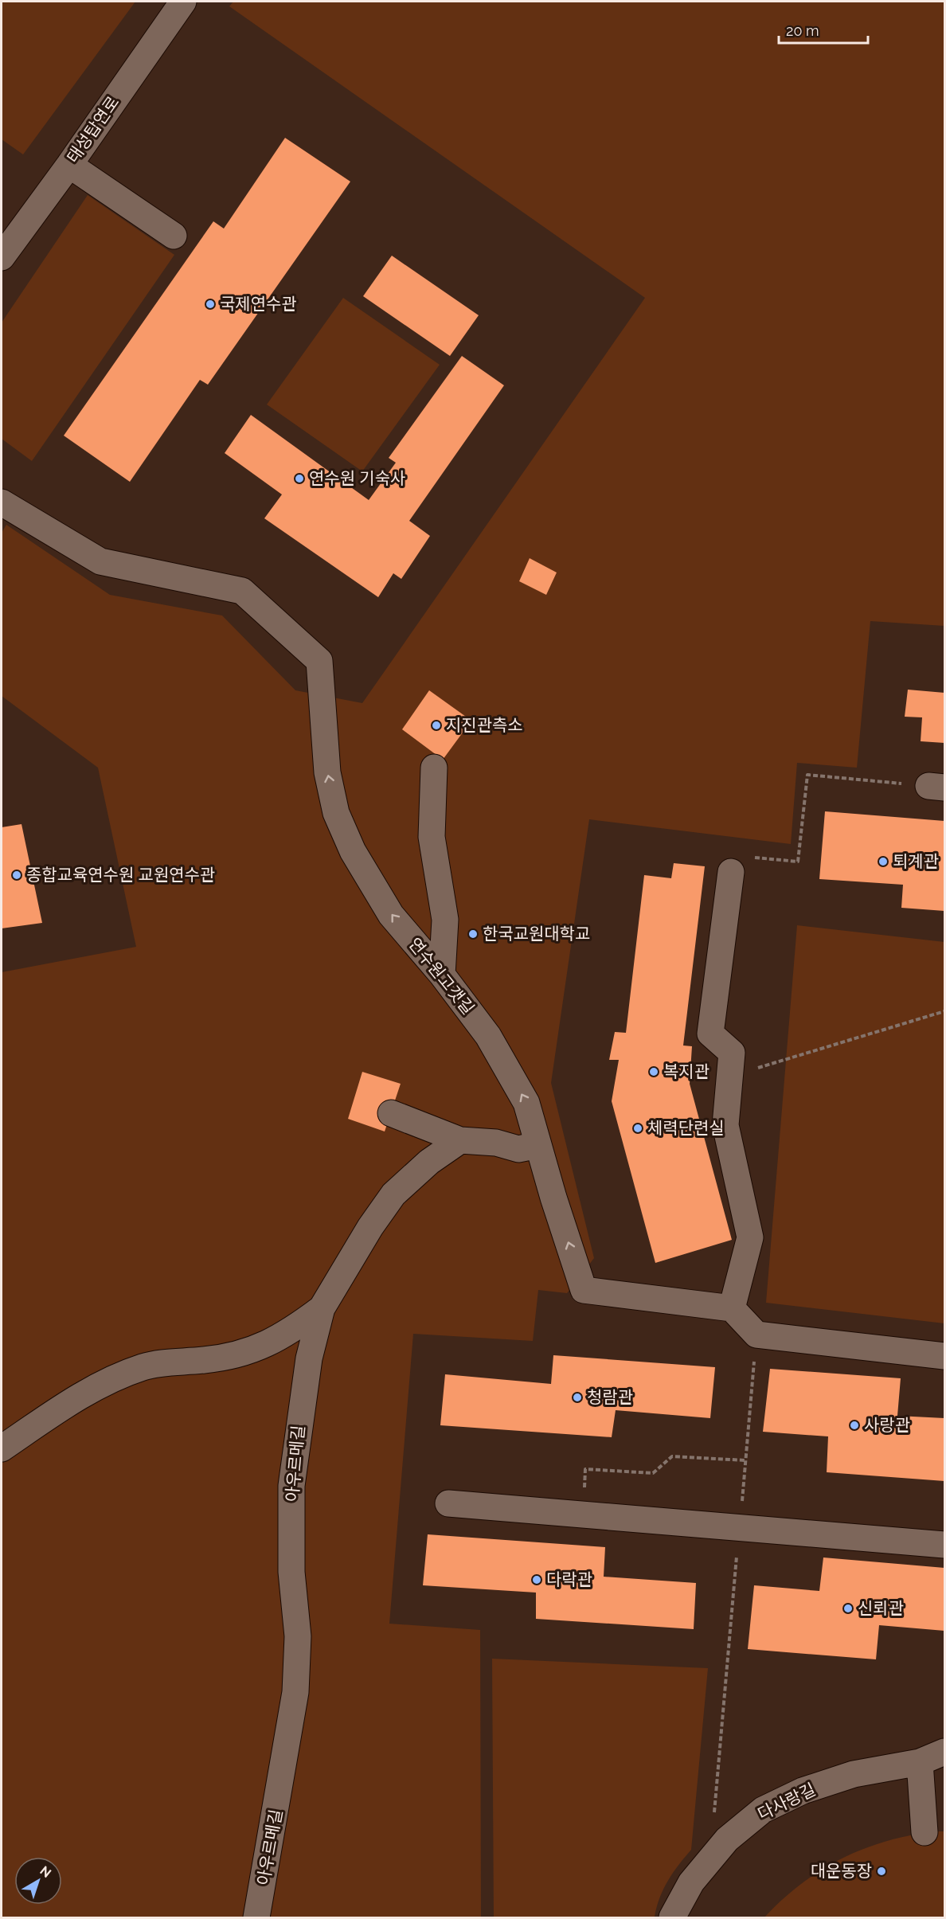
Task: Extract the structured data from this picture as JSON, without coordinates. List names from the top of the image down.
{
  "streets": {
    "street": [
      "태성탑연로",
      "연수원고갯길",
      "아우르메길",
      "다사랑길"
    ]
  },
  "one_way": ["연수원고갯길"],
  "places": [
    "국제연수관",
    "연수원 기숙사",
    "지진관측소",
    "퇴계관",
    "종합교육연수원 교원연수관",
    "한국교원대학교",
    "복지관",
    "체력단련실",
    "청람관",
    "사랑관",
    "다락관",
    "신뢰관",
    "대운동장"
  ],
  "scale_bar": "20 m",
  "north": "top right"
}
